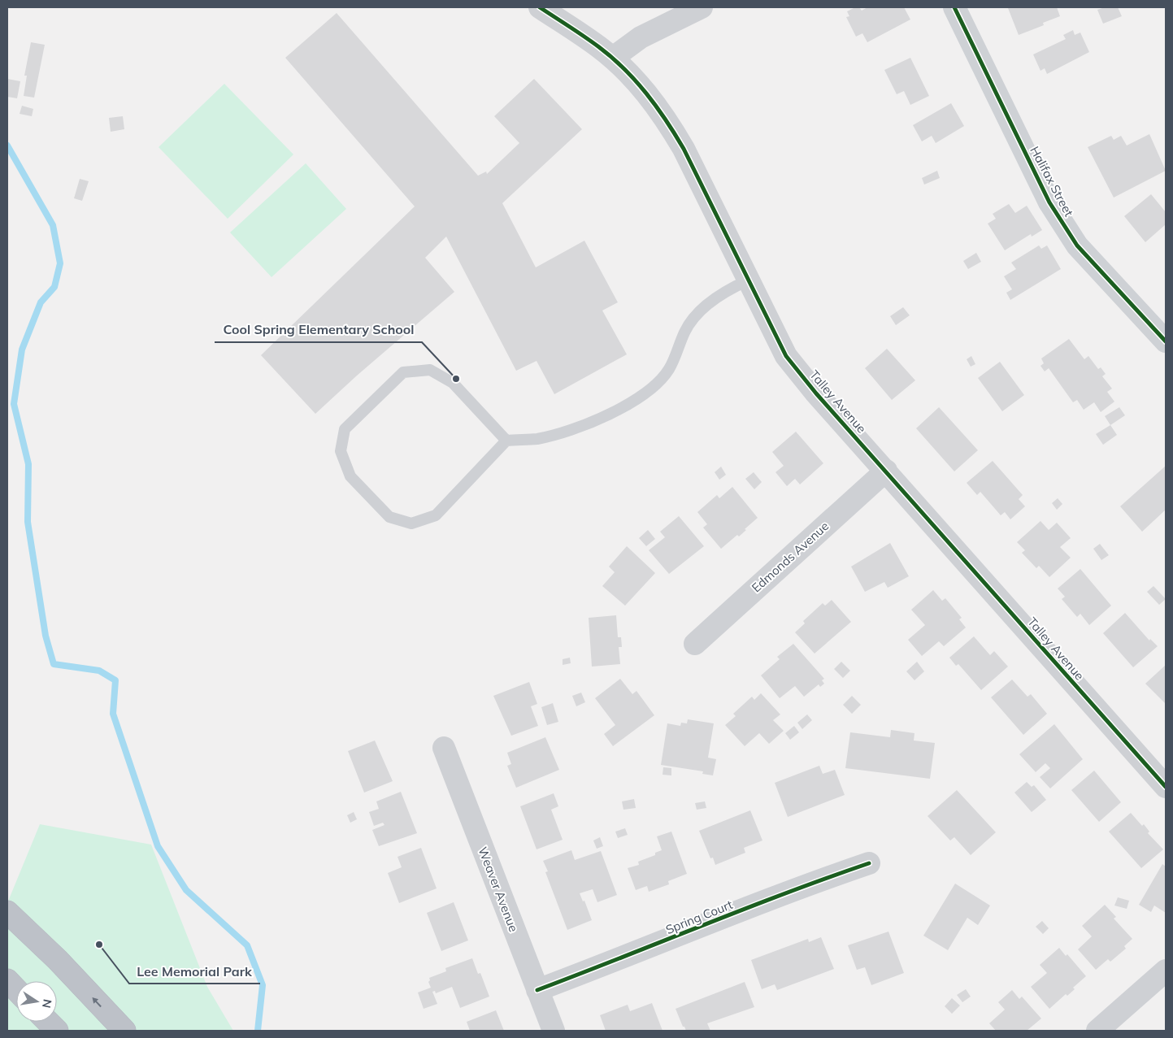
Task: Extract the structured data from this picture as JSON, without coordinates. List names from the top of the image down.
{
  "streets": {
    "main road": ["Halifax Street"],
    "street": [
      "Talley Avenue",
      "Edmonds Avenue",
      "Weaver Avenue",
      "Spring Court"
    ]
  },
  "crossings": [
    ["Talley Avenue", "Edmonds Avenue"],
    ["Weaver Avenue", "Spring Court"]
  ],
  "places": ["Cool Spring Elementary School", "Lee Memorial Park"],
  "north": "right"
}
